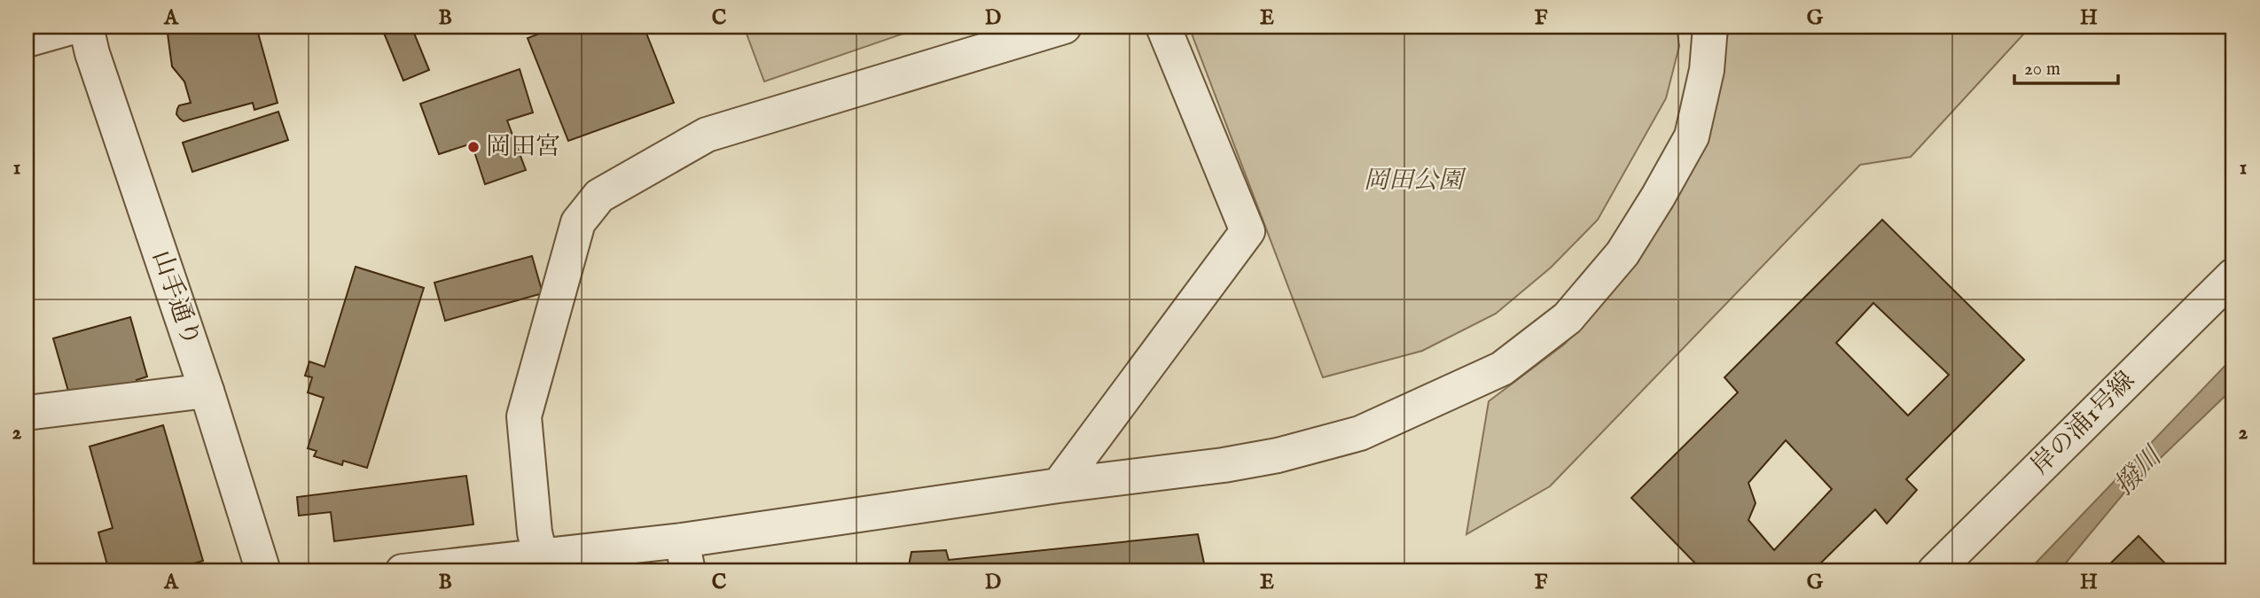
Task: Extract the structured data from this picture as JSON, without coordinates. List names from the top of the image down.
{
  "streets": {
    "street": ["山手通り", "岸の浦1号線"]
  },
  "water": ["撥川"],
  "parks": ["岡田公園"],
  "places": ["岡田宮"],
  "scale_bar": "20 m",
  "grid": {
    "columns": [
      "A",
      "B",
      "C",
      "D",
      "E",
      "F",
      "G",
      "H"
    ],
    "rows": ["1", "2"]
  }
}
